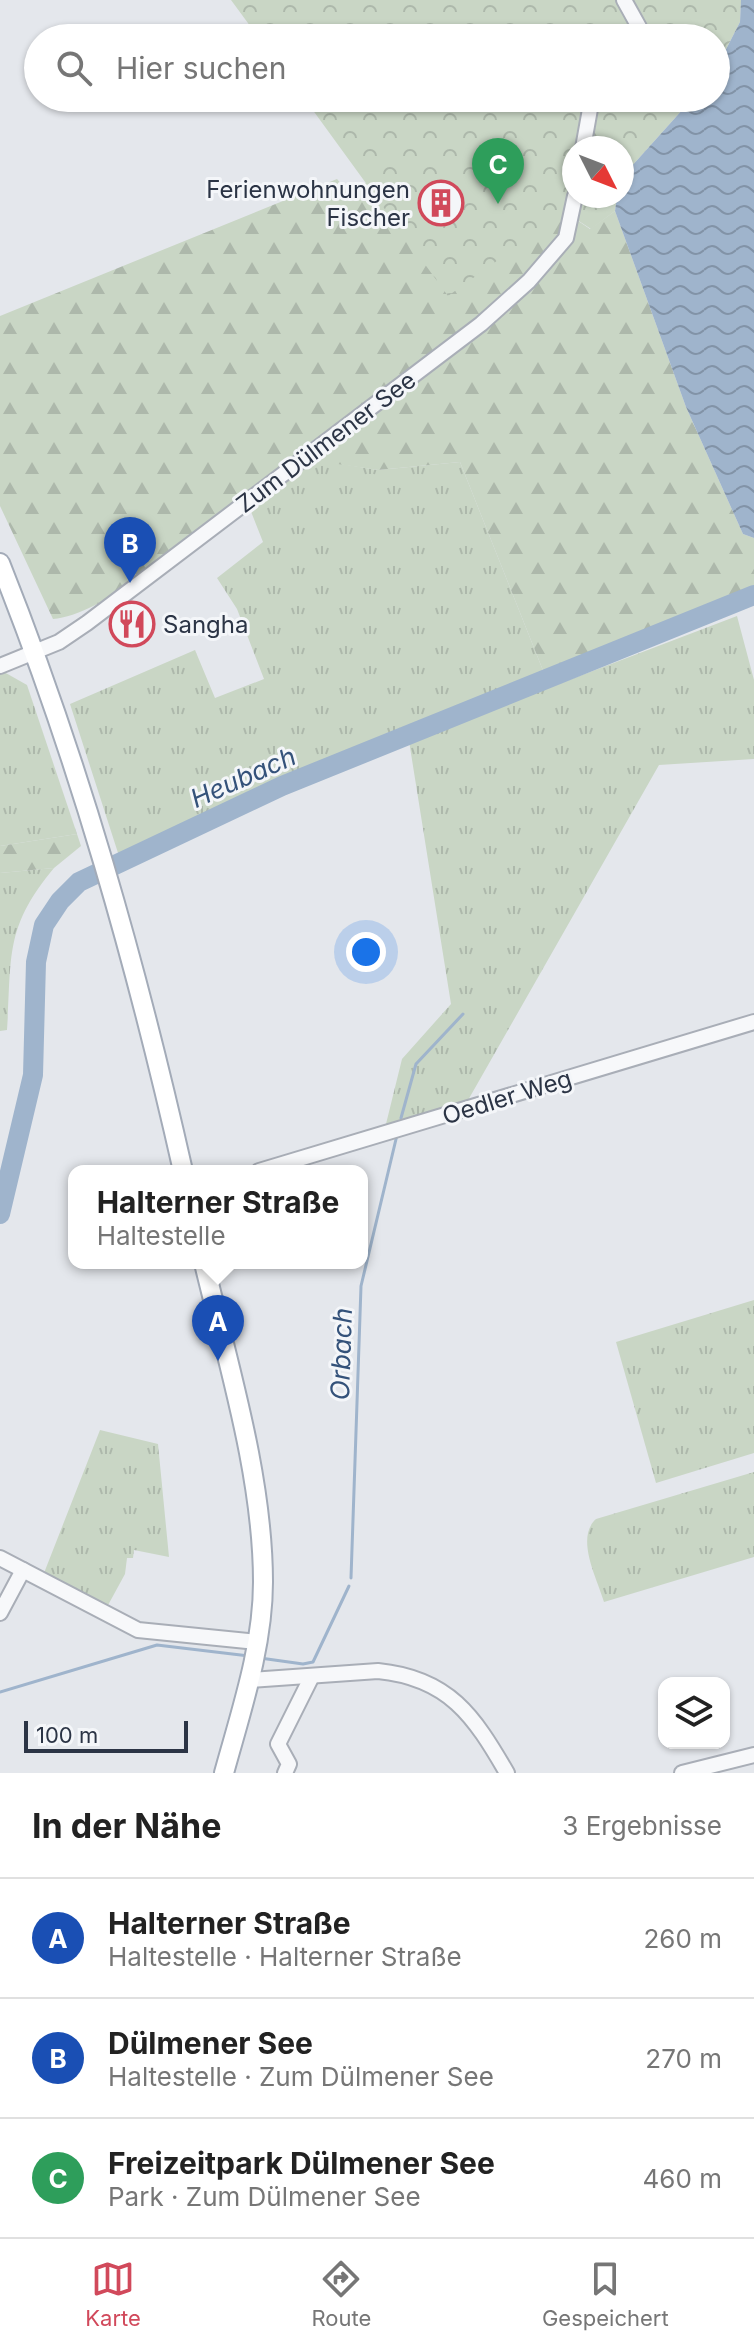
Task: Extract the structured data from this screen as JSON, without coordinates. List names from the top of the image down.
{
  "streets": {
    "street": ["Zum Dülmener See", "Oedler Weg"]
  },
  "water": ["Heubach", "Orbach"],
  "places": {
    "building": ["Ferienwohnungen Fischer"],
    "restaurant": ["Sangha"]
  },
  "scale_bar": "100 m",
  "north": "bottom right",
  "page": {
    "search": "Hier suchen",
    "pins": ["C", "B", "A"],
    "popup": ["Halterner Straße", "Haltestelle"],
    "scale": "100 m",
    "heading": ["In der Nähe", "3 Ergebnisse"],
    "list": [
      {
        "mark": "A",
        "name": "Halterner Straße",
        "note": "Haltestelle · Halterner Straße",
        "value": "260 m"
      },
      {
        "mark": "B",
        "name": "Dülmener See",
        "note": "Haltestelle · Zum Dülmener See",
        "value": "270 m"
      },
      {
        "mark": "C",
        "name": "Freizeitpark Dülmener See",
        "note": "Park · Zum Dülmener See",
        "value": "460 m"
      }
    ],
    "nav": ["Karte", "Route", "Gespeichert"]
  }
}
